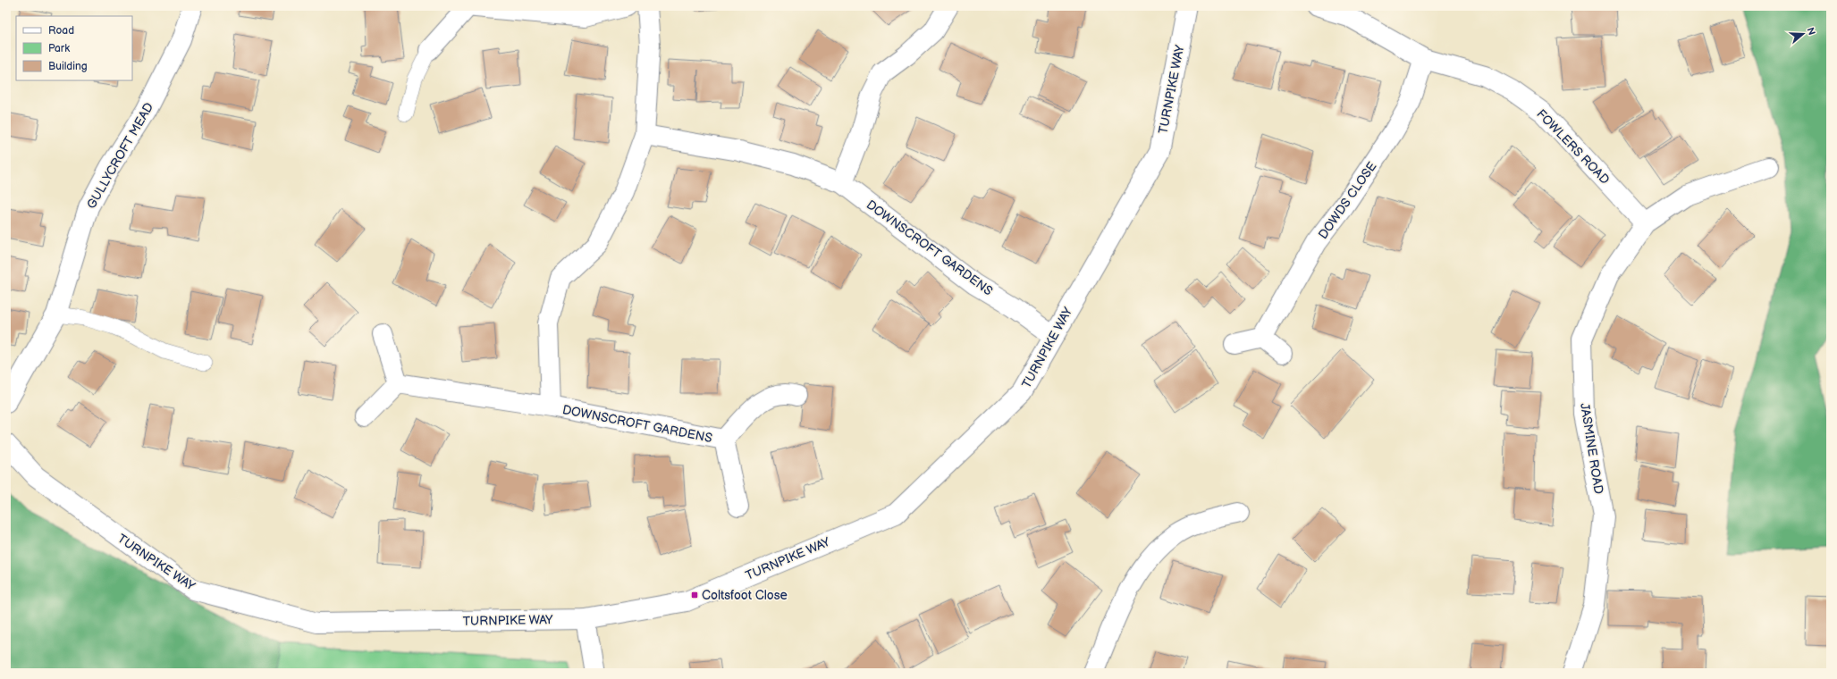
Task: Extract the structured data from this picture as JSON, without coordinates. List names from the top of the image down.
{
  "streets": {
    "street": [
      "TURNPIKE WAY",
      "FOWLERS ROAD",
      "GULLYCROFT MEAD",
      "DOWDS CLOSE",
      "DOWNSCROFT GARDENS",
      "JASMINE ROAD"
    ]
  },
  "crossings": [
    ["TURNPIKE WAY", "DOWNSCROFT GARDENS"],
    ["FOWLERS ROAD", "DOWDS CLOSE"],
    ["FOWLERS ROAD", "JASMINE ROAD"]
  ],
  "places": {
    "transit": ["Coltsfoot Close"]
  },
  "legend": ["Road", "Park", "Building"],
  "north": "right"
}
